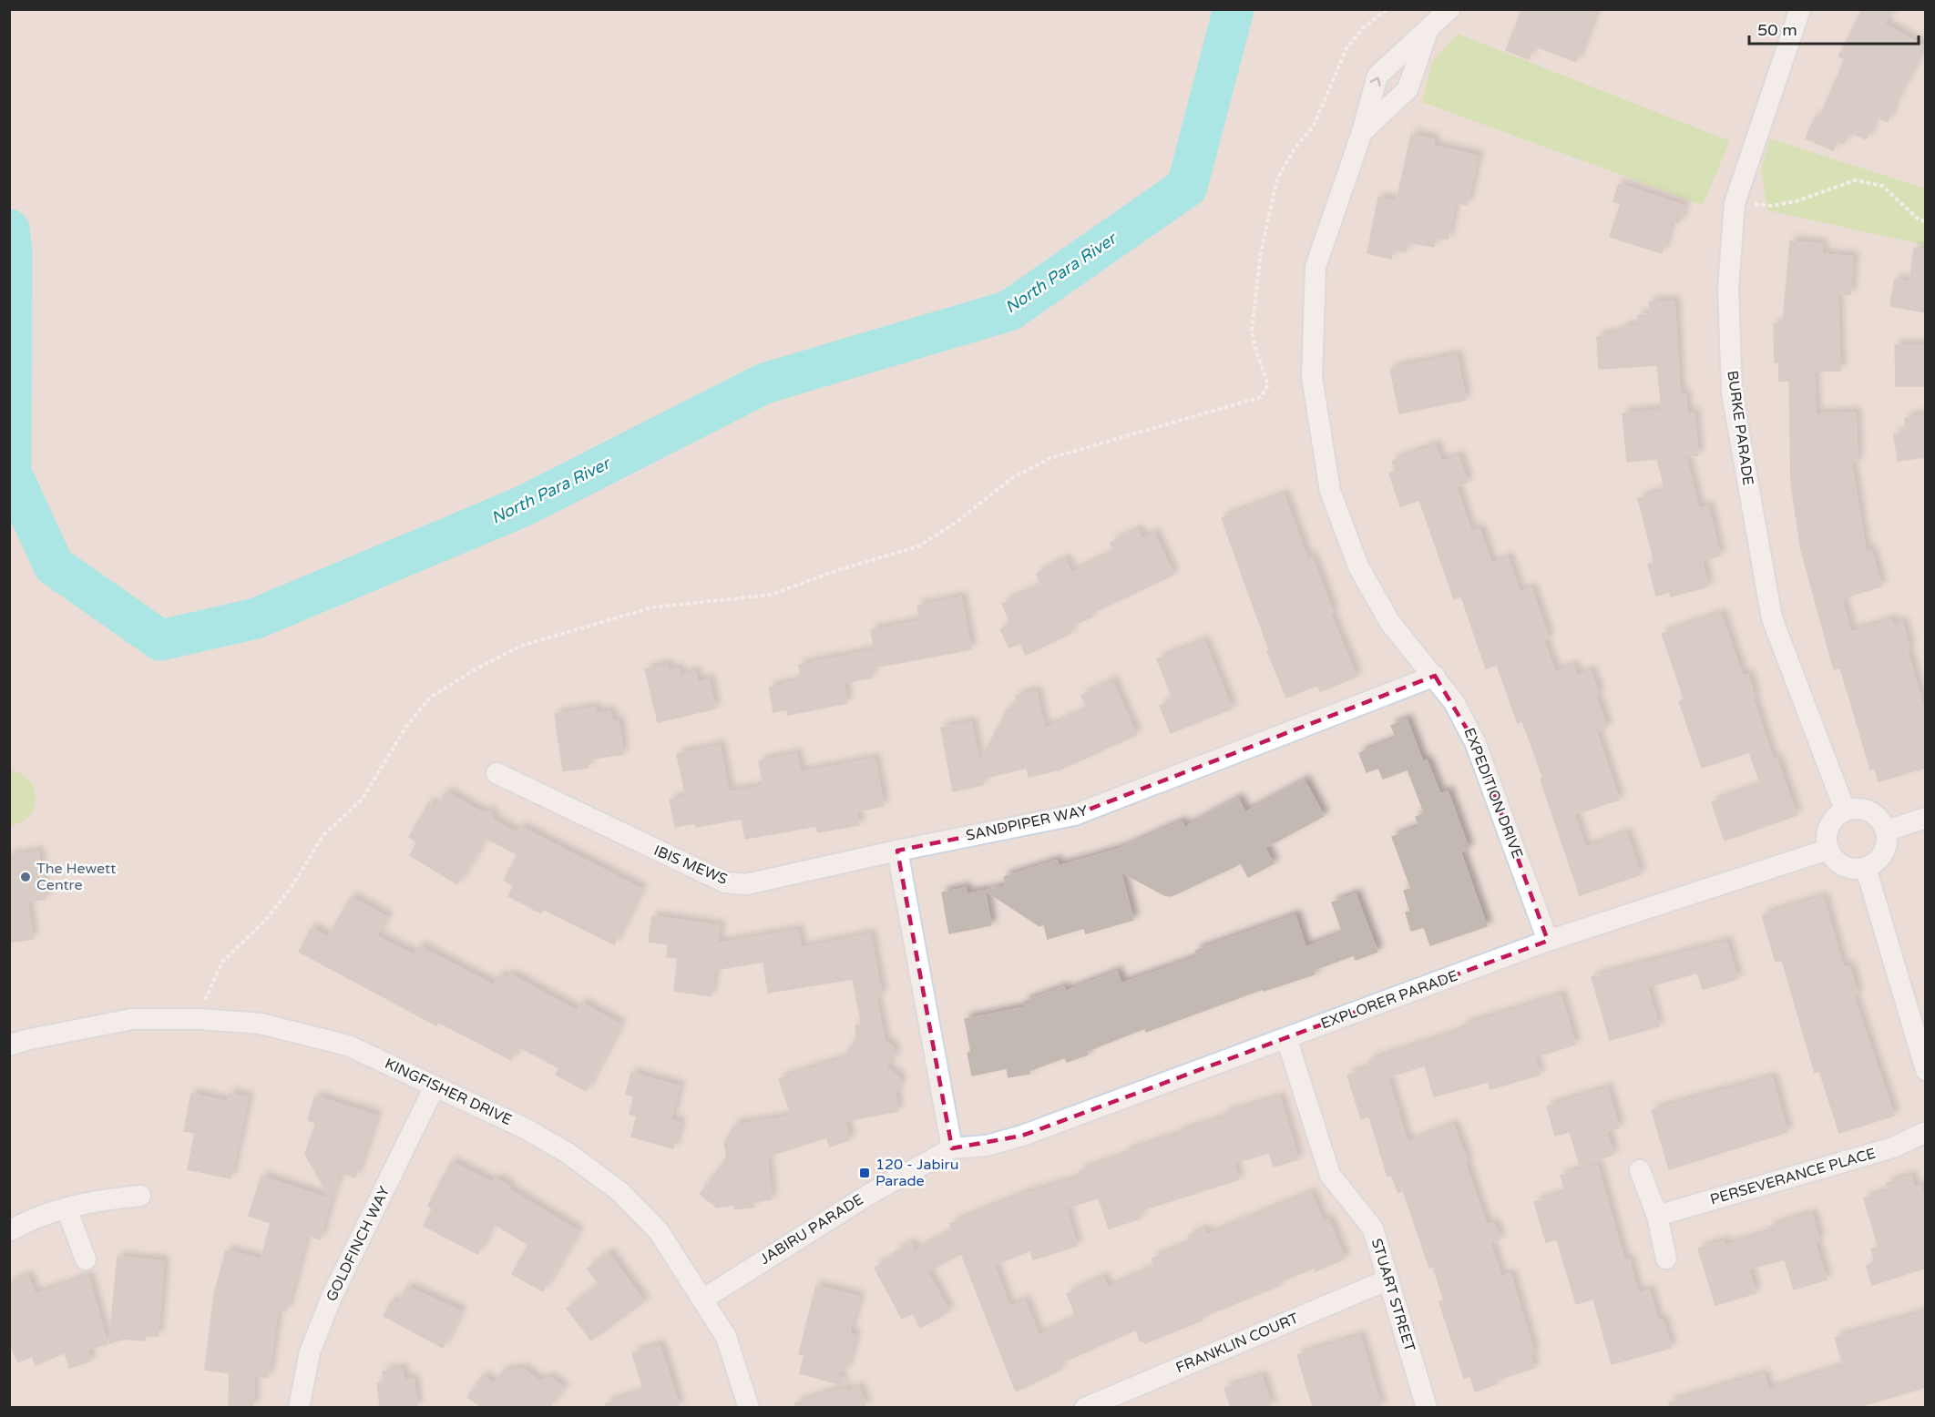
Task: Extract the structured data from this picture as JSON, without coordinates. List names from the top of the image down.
{
  "streets": {
    "street": [
      "BURKE PARADE",
      "EXPEDITION DRIVE",
      "SANDPIPER WAY",
      "IBIS MEWS",
      "EXPLORER PARADE",
      "KINGFISHER DRIVE",
      "PERSEVERANCE PLACE",
      "JABIRU PARADE",
      "GOLDFINCH WAY",
      "STUART STREET",
      "FRANKLIN COURT"
    ]
  },
  "crossings": [
    ["BURKE PARADE", "EXPLORER PARADE"],
    ["EXPEDITION DRIVE", "SANDPIPER WAY"],
    ["EXPEDITION DRIVE", "EXPLORER PARADE"],
    ["SANDPIPER WAY", "IBIS MEWS"],
    ["EXPLORER PARADE", "JABIRU PARADE"],
    ["EXPLORER PARADE", "STUART STREET"],
    ["KINGFISHER DRIVE", "JABIRU PARADE"],
    ["KINGFISHER DRIVE", "GOLDFINCH WAY"],
    ["STUART STREET", "FRANKLIN COURT"]
  ],
  "water": ["North Para River"],
  "places": {
    "other": ["The Hewett Centre"],
    "transit": ["120 - Jabiru Parade"]
  },
  "scale_bar": "50 m"
}
